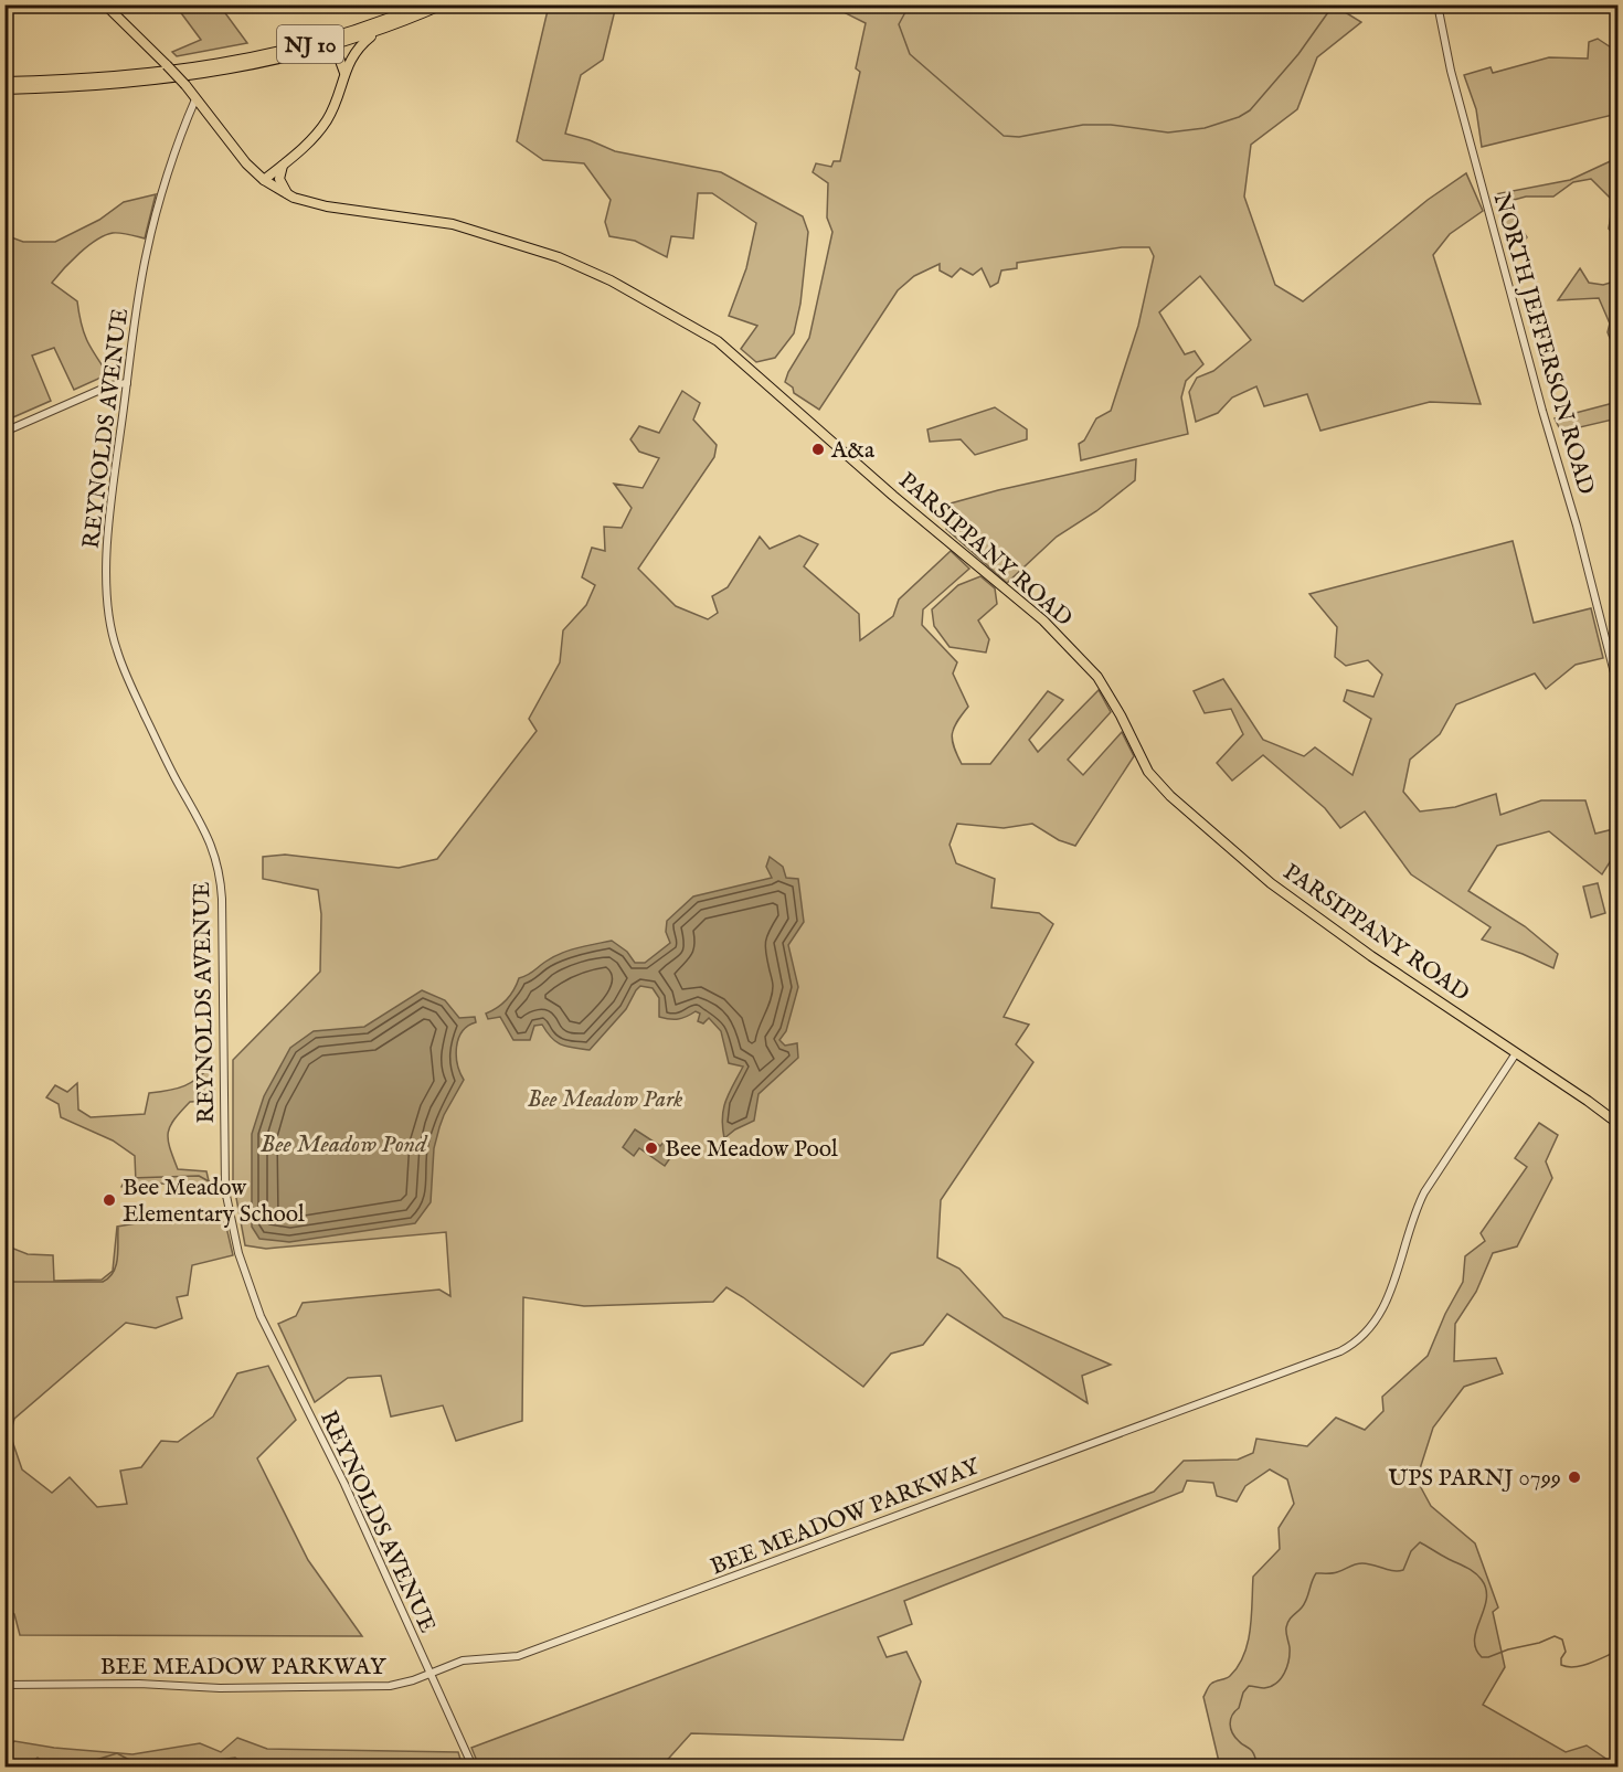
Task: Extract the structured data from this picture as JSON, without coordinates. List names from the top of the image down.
{
  "streets": {
    "main road": ["NJ 10", "PARSIPPANY ROAD"],
    "street": ["NORTH JEFFERSON ROAD", "REYNOLDS AVENUE", "BEE MEADOW PARKWAY"]
  },
  "crossings": [
    ["REYNOLDS AVENUE", "PARSIPPANY ROAD"],
    ["REYNOLDS AVENUE", "BEE MEADOW PARKWAY"],
    ["PARSIPPANY ROAD", "BEE MEADOW PARKWAY"]
  ],
  "water": ["Bee Meadow Pond"],
  "parks": ["Bee Meadow Park"],
  "places": [
    "A&a",
    "Bee Meadow Pool",
    "Bee Meadow Elementary School",
    "UPS PARNJ 0799"
  ]
}
